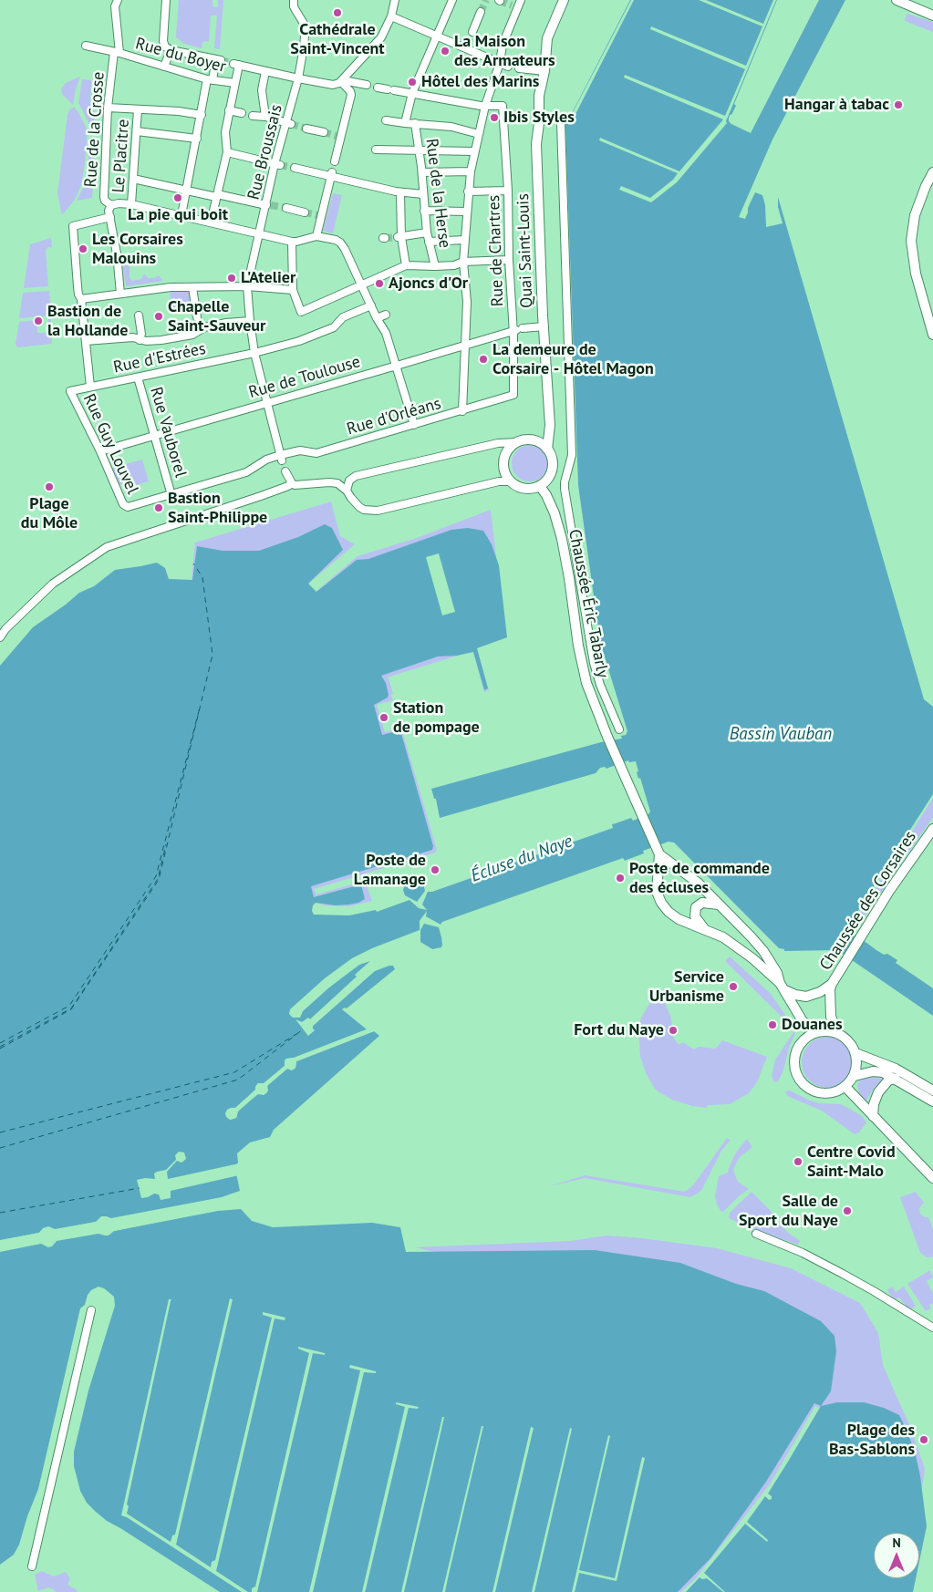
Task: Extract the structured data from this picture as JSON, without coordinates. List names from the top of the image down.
{
  "streets": {
    "main road": ["Quai Saint-Louis", "Chaussée Éric Tabarly", "Chaussée des Corsaires"],
    "street": [
      "Rue du Boyer",
      "Rue de la Crosse",
      "Rue Broussais",
      "Le Placitre",
      "Rue de la Herse",
      "Rue de Chartres",
      "Rue d'Estrées",
      "Rue de Toulouse",
      "Rue d'Orléans",
      "Rue Vauborel",
      "Rue Guy Louvel"
    ]
  },
  "crossings": [
    ["Rue du Boyer", "Rue de la Crosse"],
    ["Rue Broussais", "Rue d'Estrées"],
    ["Rue Broussais", "Rue de Toulouse"],
    ["Rue Broussais", "Rue d'Orléans"],
    ["Rue de Chartres", "Rue de Toulouse"],
    ["Rue de Chartres", "Rue d'Orléans"],
    ["Quai Saint-Louis", "Rue de Toulouse"],
    ["Quai Saint-Louis", "Chaussée Éric Tabarly"],
    ["Rue d'Estrées", "Rue Vauborel"],
    ["Rue d'Estrées", "Rue Guy Louvel"],
    ["Rue de Toulouse", "Rue Vauborel"],
    ["Rue de Toulouse", "Rue Guy Louvel"],
    ["Rue d'Orléans", "Rue Vauborel"],
    ["Rue d'Orléans", "Rue Guy Louvel"],
    ["Chaussée Éric Tabarly", "Chaussée des Corsaires"]
  ],
  "water": ["Bassin Vauban", "Écluse du Naye"],
  "places": [
    "Cathédrale Saint-Vincent",
    "La Maison des Armateurs",
    "Hôtel des Marins",
    "Hangar à tabac",
    "Ibis Styles",
    "La pie qui boit",
    "Les Corsaires Malouins",
    "L'Atelier",
    "Ajoncs d'Or",
    "Chapelle Saint-Sauveur",
    "Bastion de la Hollande",
    "La demeure de Corsaire - Hôtel Magon",
    "Plage du Môle",
    "Bastion Saint-Philippe",
    "Station de pompage",
    "Poste de Lamanage",
    "Poste de commande des écluses",
    "Service Urbanisme",
    "Douanes",
    "Fort du Naye",
    "Centre Covid Saint-Malo",
    "Salle de Sport du Naye",
    "Plage des Bas-Sablons"
  ],
  "north": "top"
}
